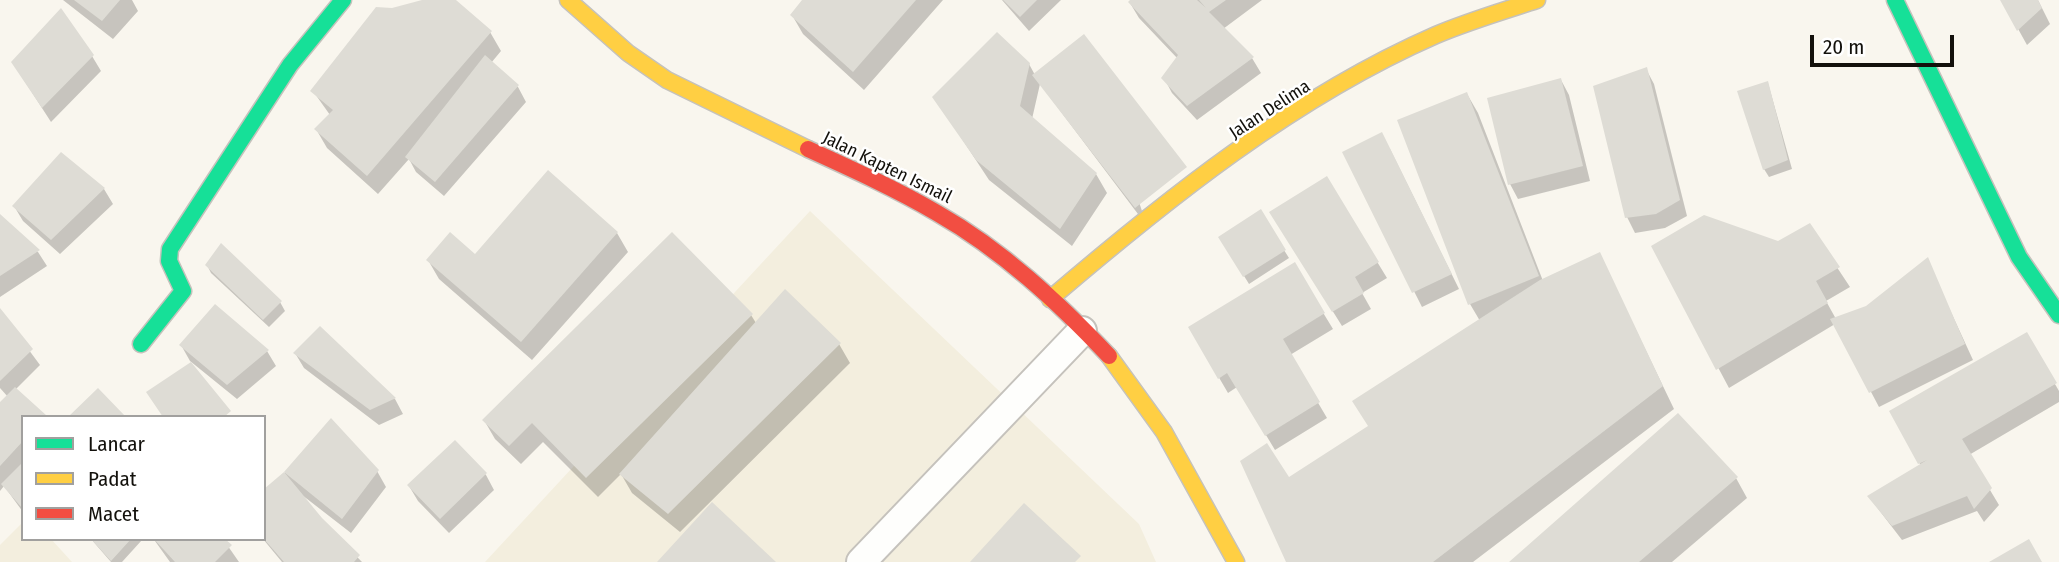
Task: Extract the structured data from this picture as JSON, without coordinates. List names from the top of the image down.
{
  "streets": {
    "street": ["Jalan Delima", "Jalan Kapten Ismail"]
  },
  "crossings": [
    ["Jalan Delima", "Jalan Kapten Ismail"]
  ],
  "legend": ["Lancar", "Padat", "Macet"],
  "scale_bar": "20 m"
}
